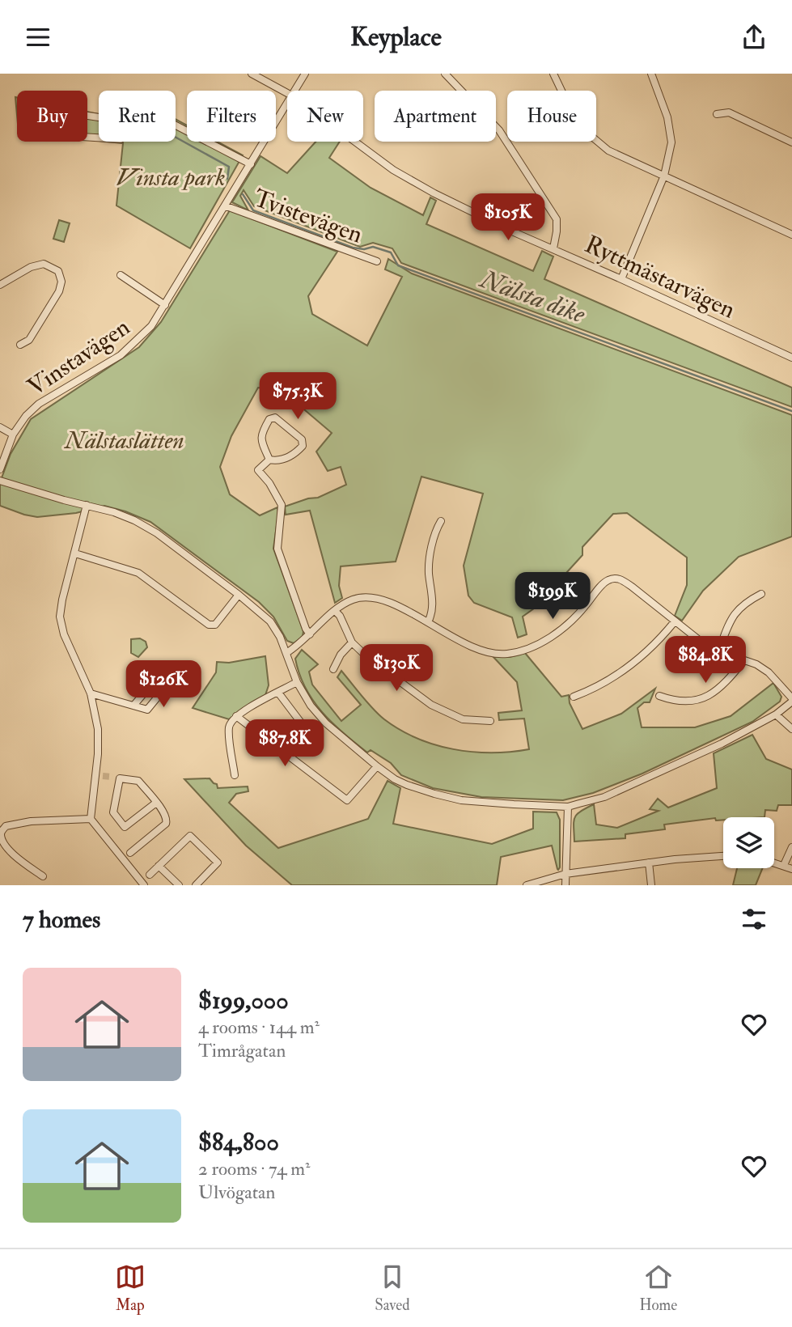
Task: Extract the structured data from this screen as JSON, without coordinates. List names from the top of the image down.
{
  "streets": {
    "street": ["Tvistevägen", "Ryttmästarvägen", "Vinstavägen"]
  },
  "crossings": [
    ["Tvistevägen", "Vinstavägen"]
  ],
  "water": ["Nälsta dike"],
  "parks": ["Vinsta park", "Nälstaslätten"],
  "page": {
    "header": "Keyplace",
    "chip": [
      "Buy",
      "Rent",
      "Filters",
      "New",
      "Apartment",
      "House"
    ],
    "price": [
      "$105K",
      "$75.3K",
      "$199K",
      "$84.8K",
      "$130K",
      "$126K",
      "$87.8K"
    ],
    "heading": "7 homes",
    "list": [
      {
        "name": "$199,000",
        "note": "4 rooms · 144 m² · Timrågatan"
      },
      {
        "name": "$84,800",
        "note": "2 rooms · 74 m² · Ulvögatan"
      }
    ],
    "tabs": ["Map", "Saved", "Home"]
  }
}
